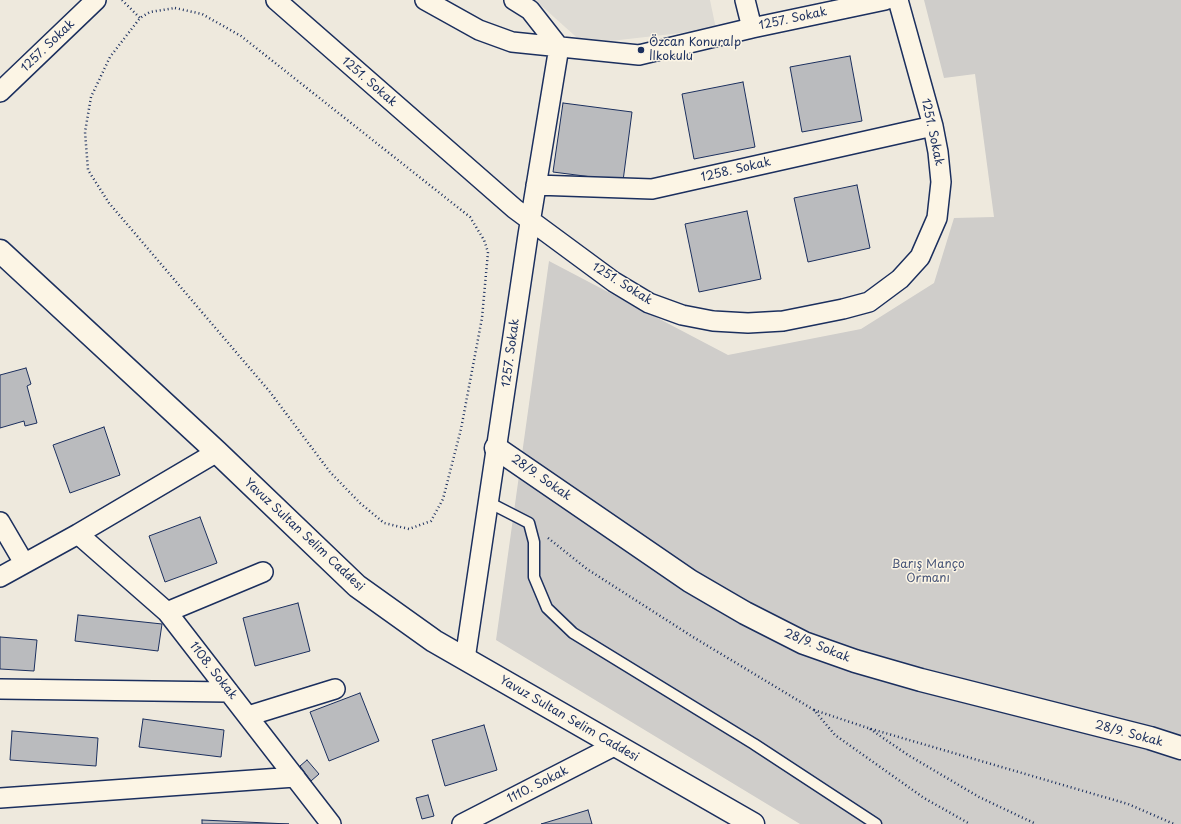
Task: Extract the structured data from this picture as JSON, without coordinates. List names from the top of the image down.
{
  "streets": {
    "street": [
      "1257. Sokak",
      "1251. Sokak",
      "1258. Sokak",
      "28/9. Sokak",
      "Yavuz Sultan Selim Caddesi",
      "1108. Sokak",
      "1110. Sokak"
    ]
  },
  "crossings": [
    ["1257. Sokak", "1251. Sokak"],
    ["1257. Sokak", "1258. Sokak"],
    ["1257. Sokak", "28/9. Sokak"],
    ["1257. Sokak", "Yavuz Sultan Selim Caddesi"],
    ["1251. Sokak", "1258. Sokak"],
    ["Yavuz Sultan Selim Caddesi", "1110. Sokak"]
  ],
  "parks": ["Barış Manço Ormanı"],
  "places": ["Özcan Konuralp İlkokulu"]
}
